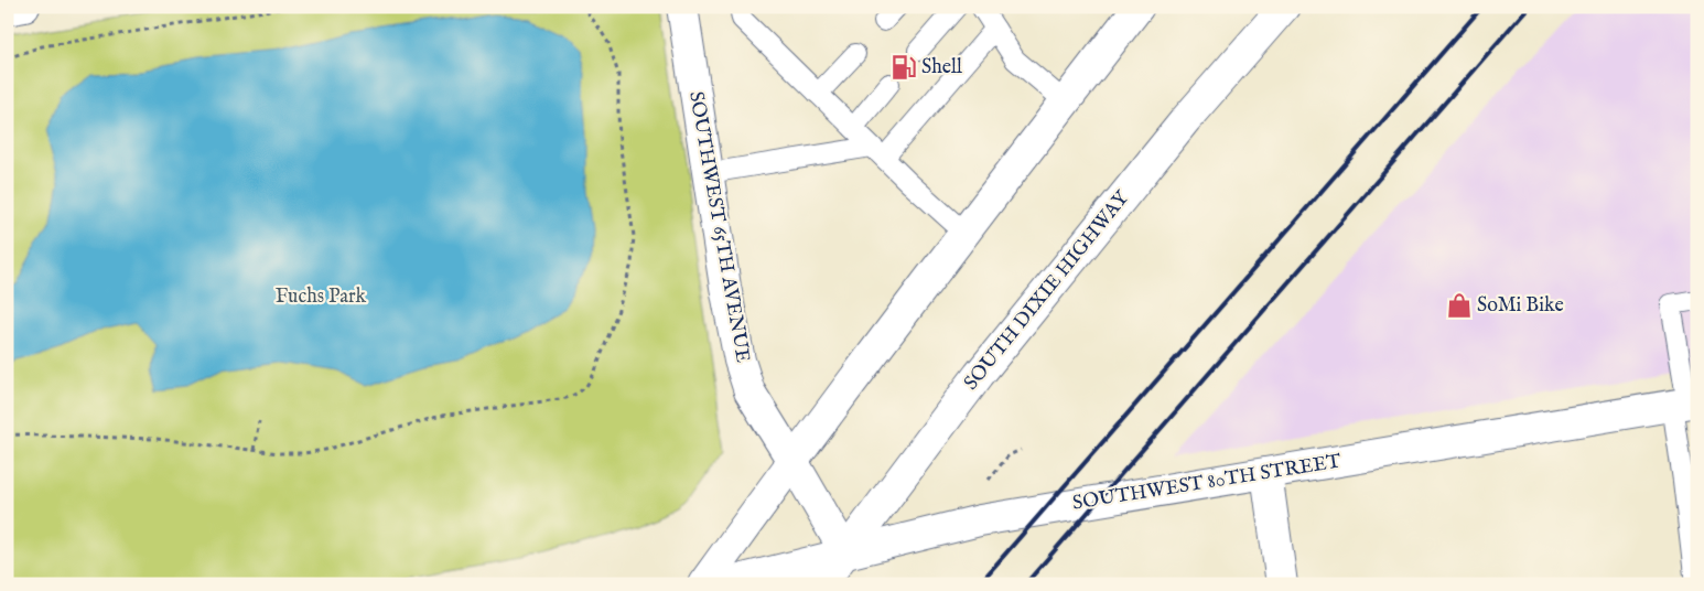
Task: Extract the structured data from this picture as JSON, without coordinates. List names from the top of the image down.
{
  "streets": {
    "main road": ["SOUTHWEST 65TH AVENUE", "SOUTH DIXIE HIGHWAY", "SOUTHWEST 80TH STREET"]
  },
  "crossings": [
    ["SOUTHWEST 65TH AVENUE", "SOUTH DIXIE HIGHWAY"],
    ["SOUTHWEST 65TH AVENUE", "SOUTHWEST 80TH STREET"],
    ["SOUTH DIXIE HIGHWAY", "SOUTHWEST 80TH STREET"]
  ],
  "parks": ["Fuchs Park"],
  "places": {
    "fuel station": ["Shell"],
    "shop": ["SoMi Bike"]
  }
}
